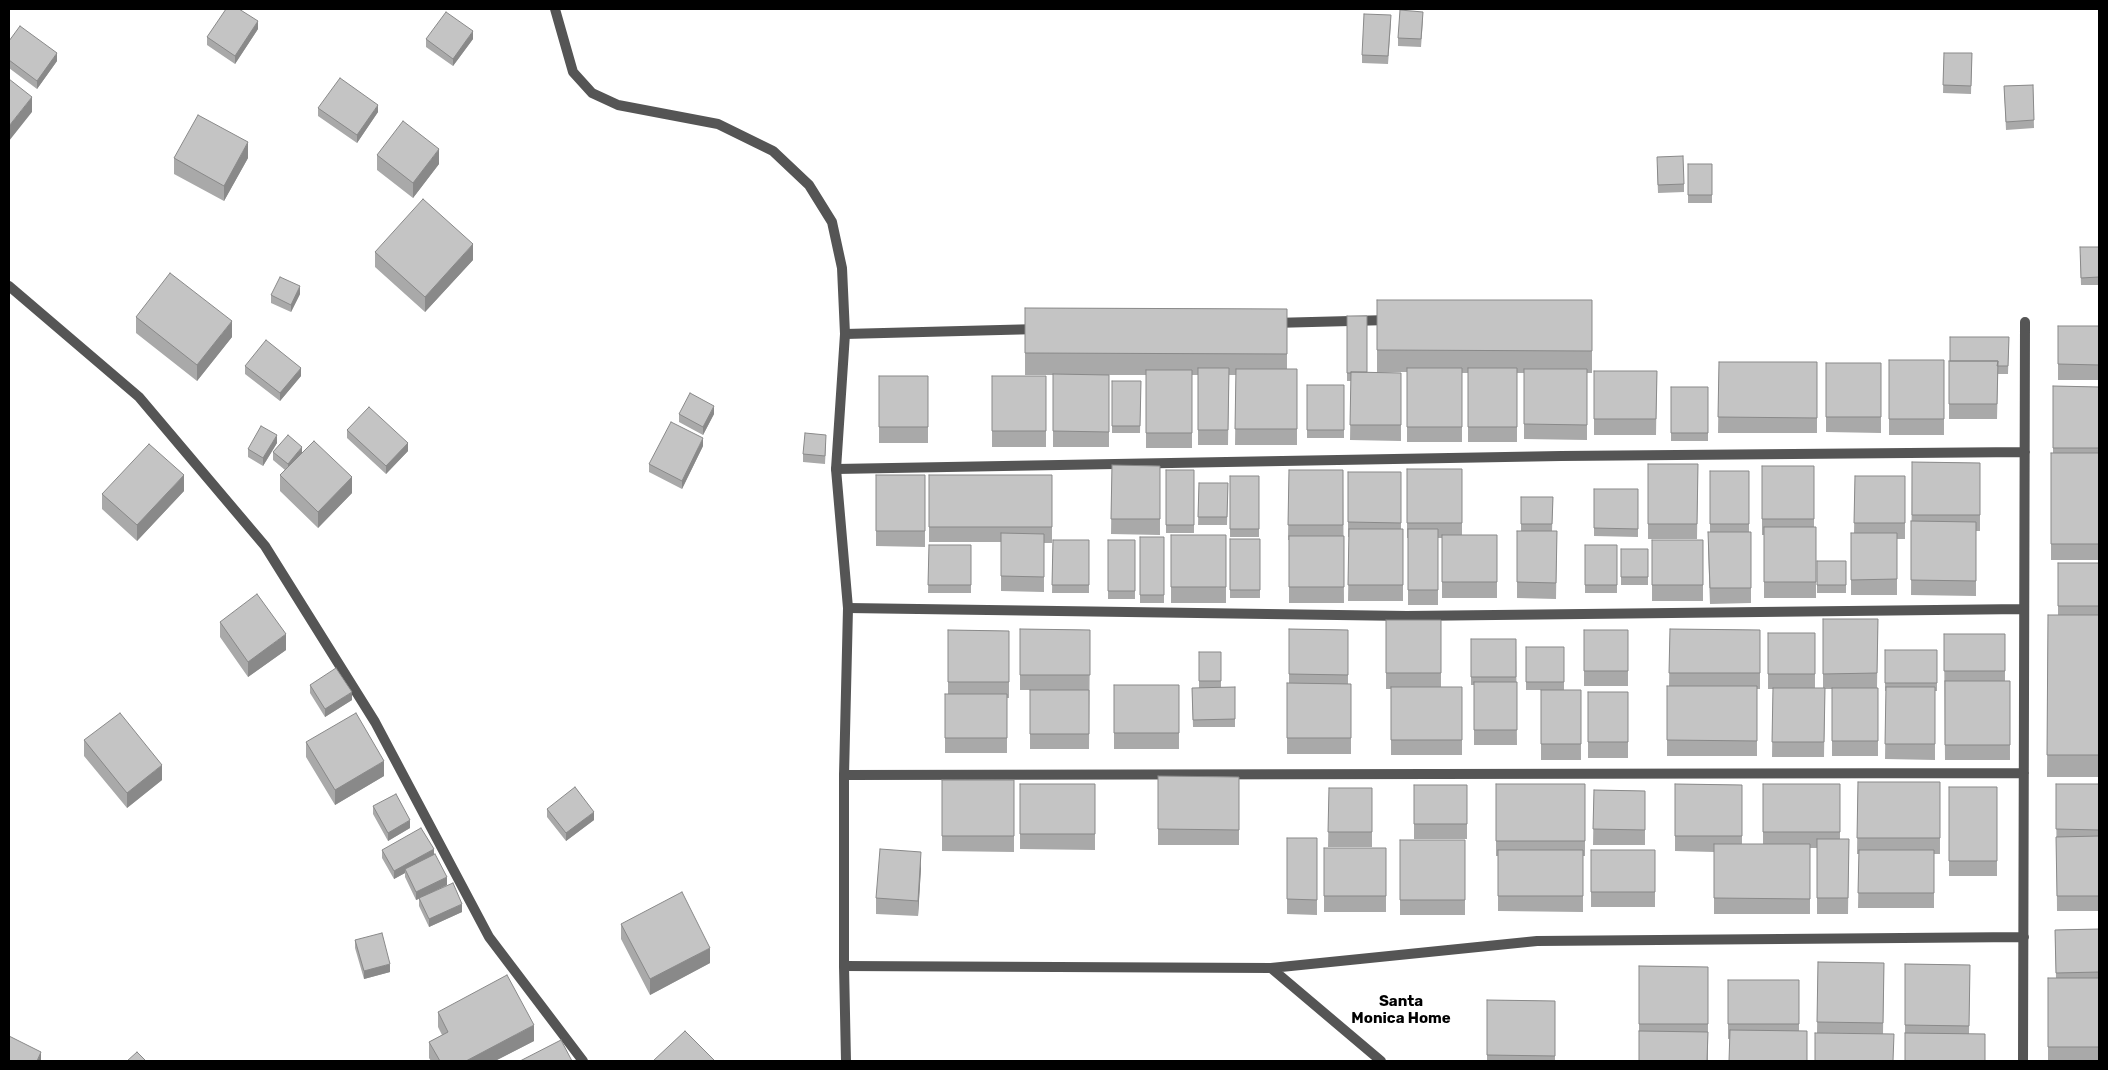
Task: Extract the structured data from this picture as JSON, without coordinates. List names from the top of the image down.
{
  "districts": ["Santa Monica Home"]
}
